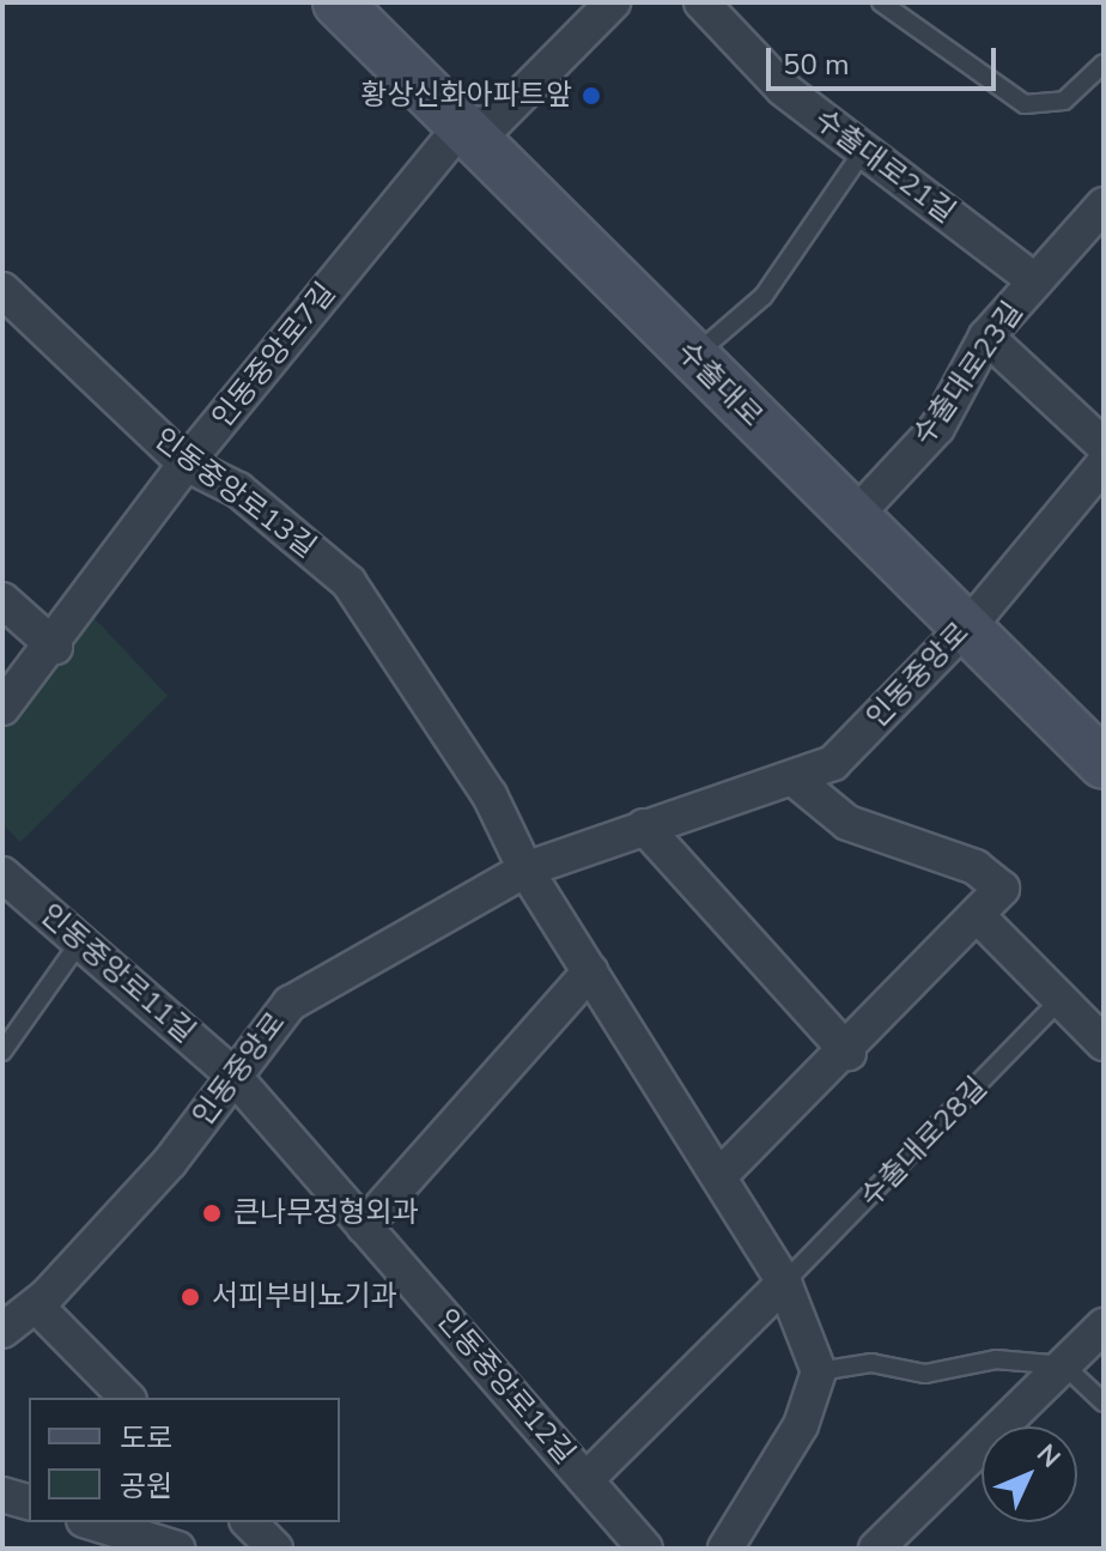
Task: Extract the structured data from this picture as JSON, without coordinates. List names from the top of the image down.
{
  "streets": {
    "street": [
      "수출대로21길",
      "인동중앙로7길",
      "수출대로23길",
      "수출대로",
      "인동중앙로13길",
      "인동중앙로",
      "인동중앙로11길",
      "인동중앙로12길"
    ],
    "lane": ["수출대로28길"]
  },
  "crossings": [
    ["수출대로21길", "수출대로23길"],
    ["인동중앙로7길", "수출대로"],
    ["인동중앙로7길", "인동중앙로13길"],
    ["수출대로23길", "수출대로"],
    ["수출대로", "인동중앙로"],
    ["인동중앙로13길", "인동중앙로"],
    ["인동중앙로", "인동중앙로11길"],
    ["인동중앙로", "인동중앙로12길"],
    ["인동중앙로11길", "인동중앙로12길"]
  ],
  "places": ["황상신화아파트앞", "큰나무정형외과", "서피부비뇨기과"],
  "legend": ["도로", "공원"],
  "scale_bar": "50 m",
  "north": "top right"
}
